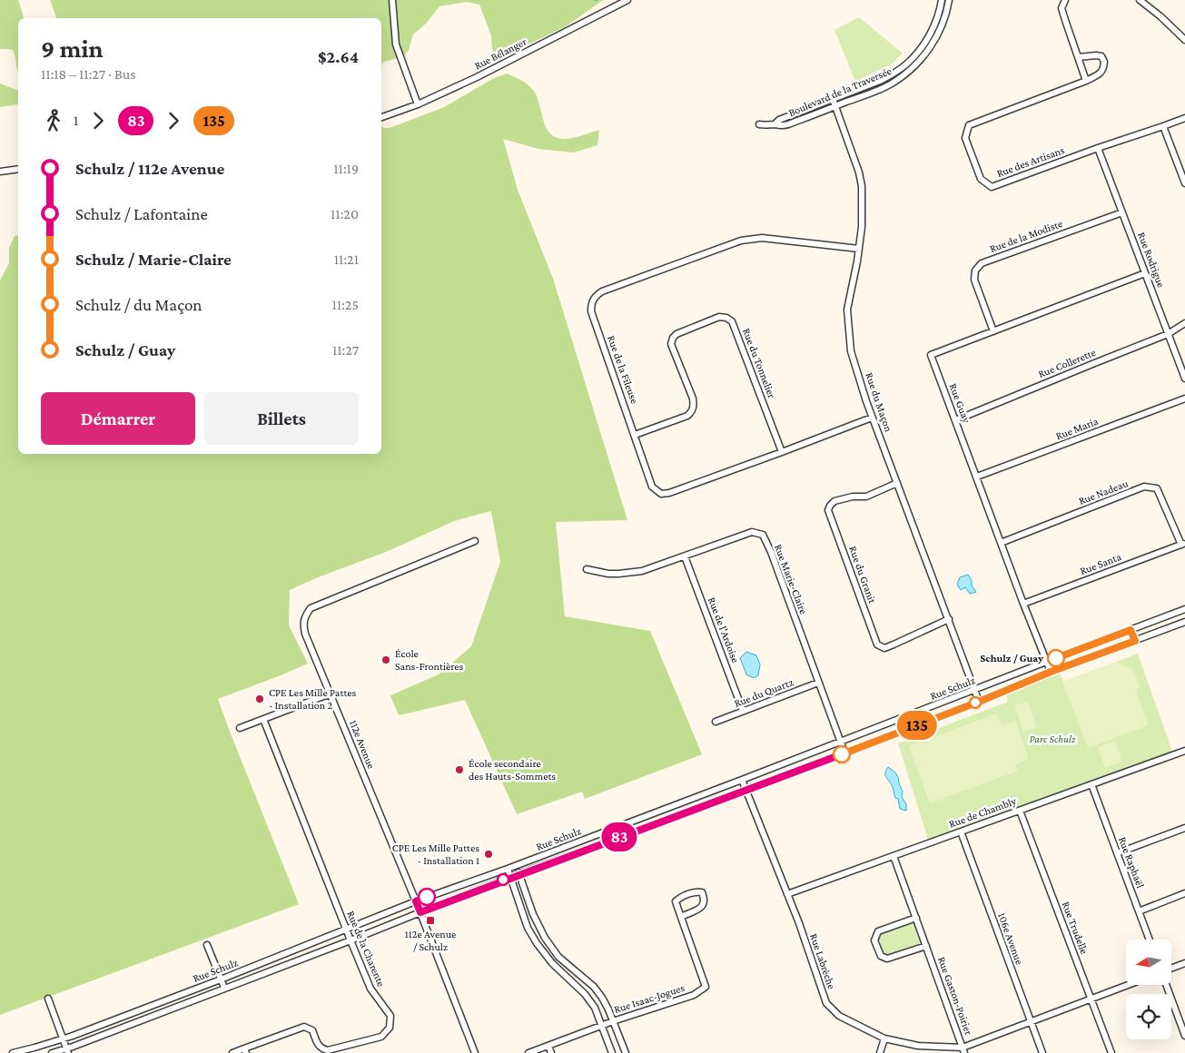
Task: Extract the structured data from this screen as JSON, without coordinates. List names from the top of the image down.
{
  "streets": {
    "street": [
      "Rue Bélanger",
      "Boulevard de la Traversée",
      "Rue des Artisans",
      "Rue de la Modiste",
      "Rue Rodrigue",
      "Rue du Tonnelier",
      "Rue Collerette",
      "Rue de la Fileuse",
      "Rue du Maçon",
      "Rue Guay",
      "Rue Maria",
      "Rue Nadeau",
      "Rue Santa",
      "Rue du Granit",
      "Rue Marie-Claire",
      "Rue de l'Ardoise",
      "Rue Schulz",
      "Rue du Quartz",
      "112e Avenue",
      "Rue de Chambly",
      "Rue Raphaël",
      "Rue Trudelle",
      "106e Avenue",
      "Rue de la Charente",
      "Rue Labrèche",
      "Rue Gaston-Poirier",
      "Rue Isaac-Jogues"
    ]
  },
  "crossings": [
    ["Boulevard de la Traversée", "Rue du Maçon"],
    ["Rue des Artisans", "Rue Rodrigue"],
    ["Rue de la Modiste", "Rue Rodrigue"],
    ["Rue de la Modiste", "Rue Guay"],
    ["Rue Rodrigue", "Rue Collerette"],
    ["Rue Rodrigue", "Rue Guay"],
    ["Rue du Tonnelier", "Rue de la Fileuse"],
    ["Rue Collerette", "Rue Guay"],
    ["Rue de la Fileuse", "Rue du Maçon"],
    ["Rue du Maçon", "Rue du Granit"],
    ["Rue du Maçon", "Rue Schulz"],
    ["Rue Guay", "Rue Maria"],
    ["Rue Guay", "Rue Nadeau"],
    ["Rue Guay", "Rue Santa"],
    ["Rue Guay", "Rue Schulz"],
    ["Rue Nadeau", "Rue Santa"],
    ["Rue Marie-Claire", "Rue de l'Ardoise"],
    ["Rue Marie-Claire", "Rue Schulz"],
    ["Rue Marie-Claire", "Rue du Quartz"],
    ["Rue de l'Ardoise", "Rue du Quartz"],
    ["Rue Schulz", "112e Avenue"],
    ["Rue Schulz", "Rue de la Charente"],
    ["Rue Schulz", "Rue Labrèche"],
    ["Rue de Chambly", "Rue Raphaël"],
    ["Rue de Chambly", "Rue Trudelle"],
    ["Rue de Chambly", "106e Avenue"],
    ["Rue de Chambly", "Rue Labrèche"],
    ["Rue de Chambly", "Rue Gaston-Poirier"],
    ["Rue Trudelle", "Rue Labrèche"],
    ["106e Avenue", "Rue Labrèche"],
    ["Rue Labrèche", "Rue Gaston-Poirier"]
  ],
  "parks": ["Parc Schulz"],
  "places": {
    "other": [
      "Schulz / Guay",
      "École Sans-Frontières",
      "CPE Les Mille Pattes - Installation 2",
      "École secondaire des Hauts-Sommets",
      "CPE Les Mille Pattes - Installation 1"
    ],
    "transit": ["112e Avenue / Schulz"]
  },
  "lines": ["bus line 135", "bus line 83"],
  "north": "left",
  "page": {
    "on_map": ["83", "135"],
    "heading": ["9 min", "11:18 – 11:27 · Bus", "$2.64"],
    "legs": ["1", "83", "135"],
    "list": [
      {
        "name": "Schulz / 112e Avenue",
        "value": "11:19"
      },
      {
        "name": "Schulz / Lafontaine",
        "value": "11:20"
      },
      {
        "name": "Schulz / Marie-Claire",
        "value": "11:21"
      },
      {
        "name": "Schulz / du Maçon",
        "value": "11:25"
      },
      {
        "name": "Schulz / Guay",
        "value": "11:27"
      }
    ],
    "buttons": ["Démarrer", "Billets"]
  }
}
